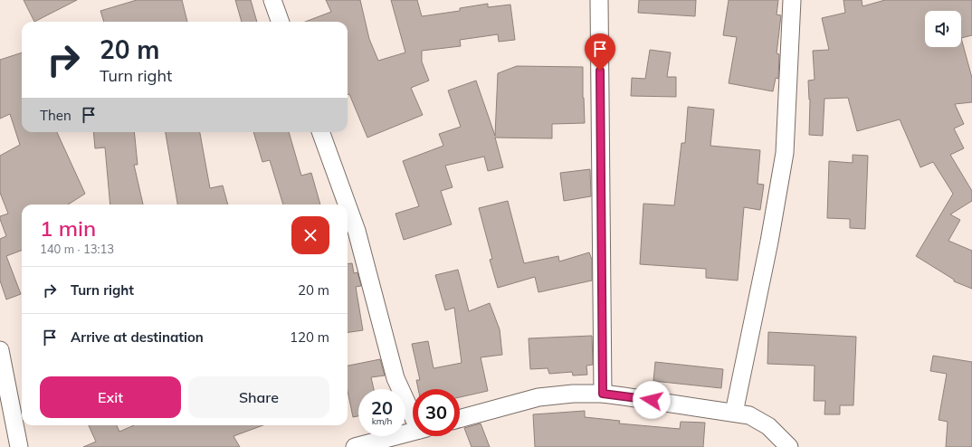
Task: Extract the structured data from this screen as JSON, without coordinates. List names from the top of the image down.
{
  "page": {
    "turn": ["20 m", "Turn right"],
    "then": "Then",
    "heading": ["1 min", "140 m · 13:13"],
    "list": [
      {
        "name": "Turn right",
        "value": "20 m"
      },
      {
        "name": "Arrive at destination",
        "value": "120 m"
      }
    ],
    "buttons": ["Exit", "Share"],
    "speed": "20 km/h",
    "limit": "30"
  }
}
